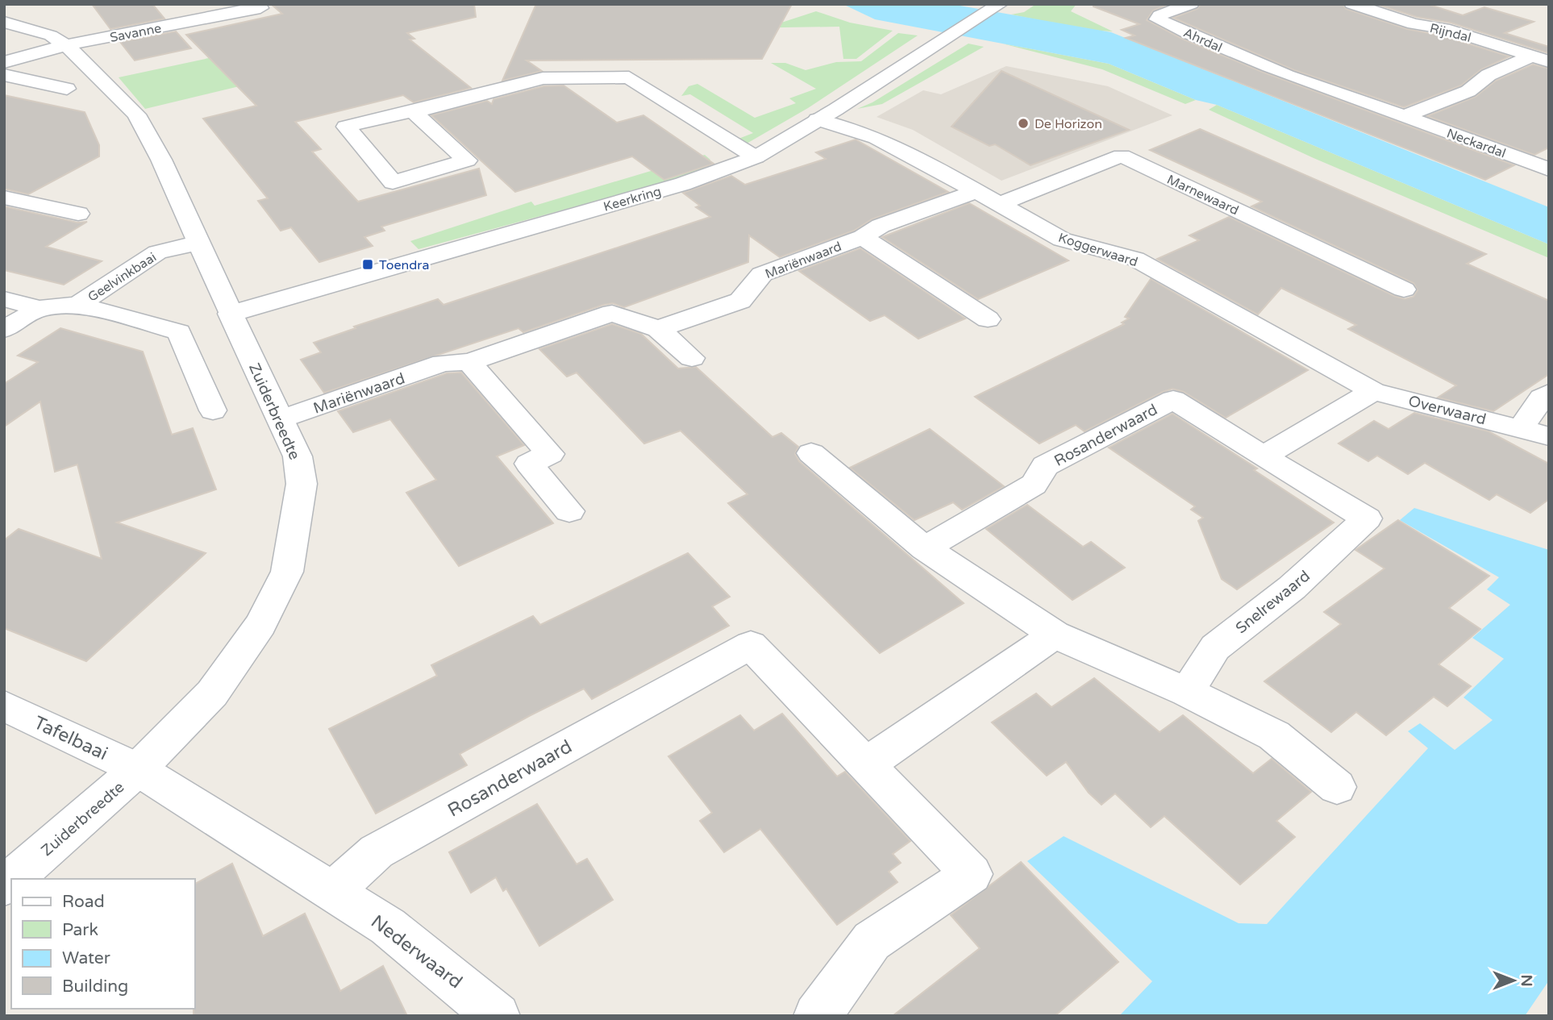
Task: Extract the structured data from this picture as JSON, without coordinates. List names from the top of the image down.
{
  "streets": {
    "street": [
      "Savanne",
      "Rijndal",
      "Ahrdal",
      "Neckardal",
      "Marnewaard",
      "Keerkring",
      "Koggerwaard",
      "Mariënwaard",
      "Geelvinkbaai",
      "Overwaard",
      "Zuiderbreedte",
      "Rosanderwaard",
      "Snelrewaard",
      "Tafelbaai",
      "Nederwaard"
    ]
  },
  "crossings": [
    ["Savanne", "Zuiderbreedte"],
    ["Ahrdal", "Neckardal"],
    ["Marnewaard", "Koggerwaard"],
    ["Keerkring", "Koggerwaard"],
    ["Keerkring", "Zuiderbreedte"],
    ["Koggerwaard", "Mariënwaard"],
    ["Koggerwaard", "Overwaard"],
    ["Mariënwaard", "Zuiderbreedte"],
    ["Geelvinkbaai", "Zuiderbreedte"],
    ["Zuiderbreedte", "Tafelbaai"],
    ["Rosanderwaard", "Snelrewaard"],
    ["Rosanderwaard", "Nederwaard"]
  ],
  "places": {
    "other": ["De Horizon"],
    "transit": ["Toendra"]
  },
  "legend": [
    "Road",
    "Park",
    "Water",
    "Building"
  ],
  "north": "right"
}
